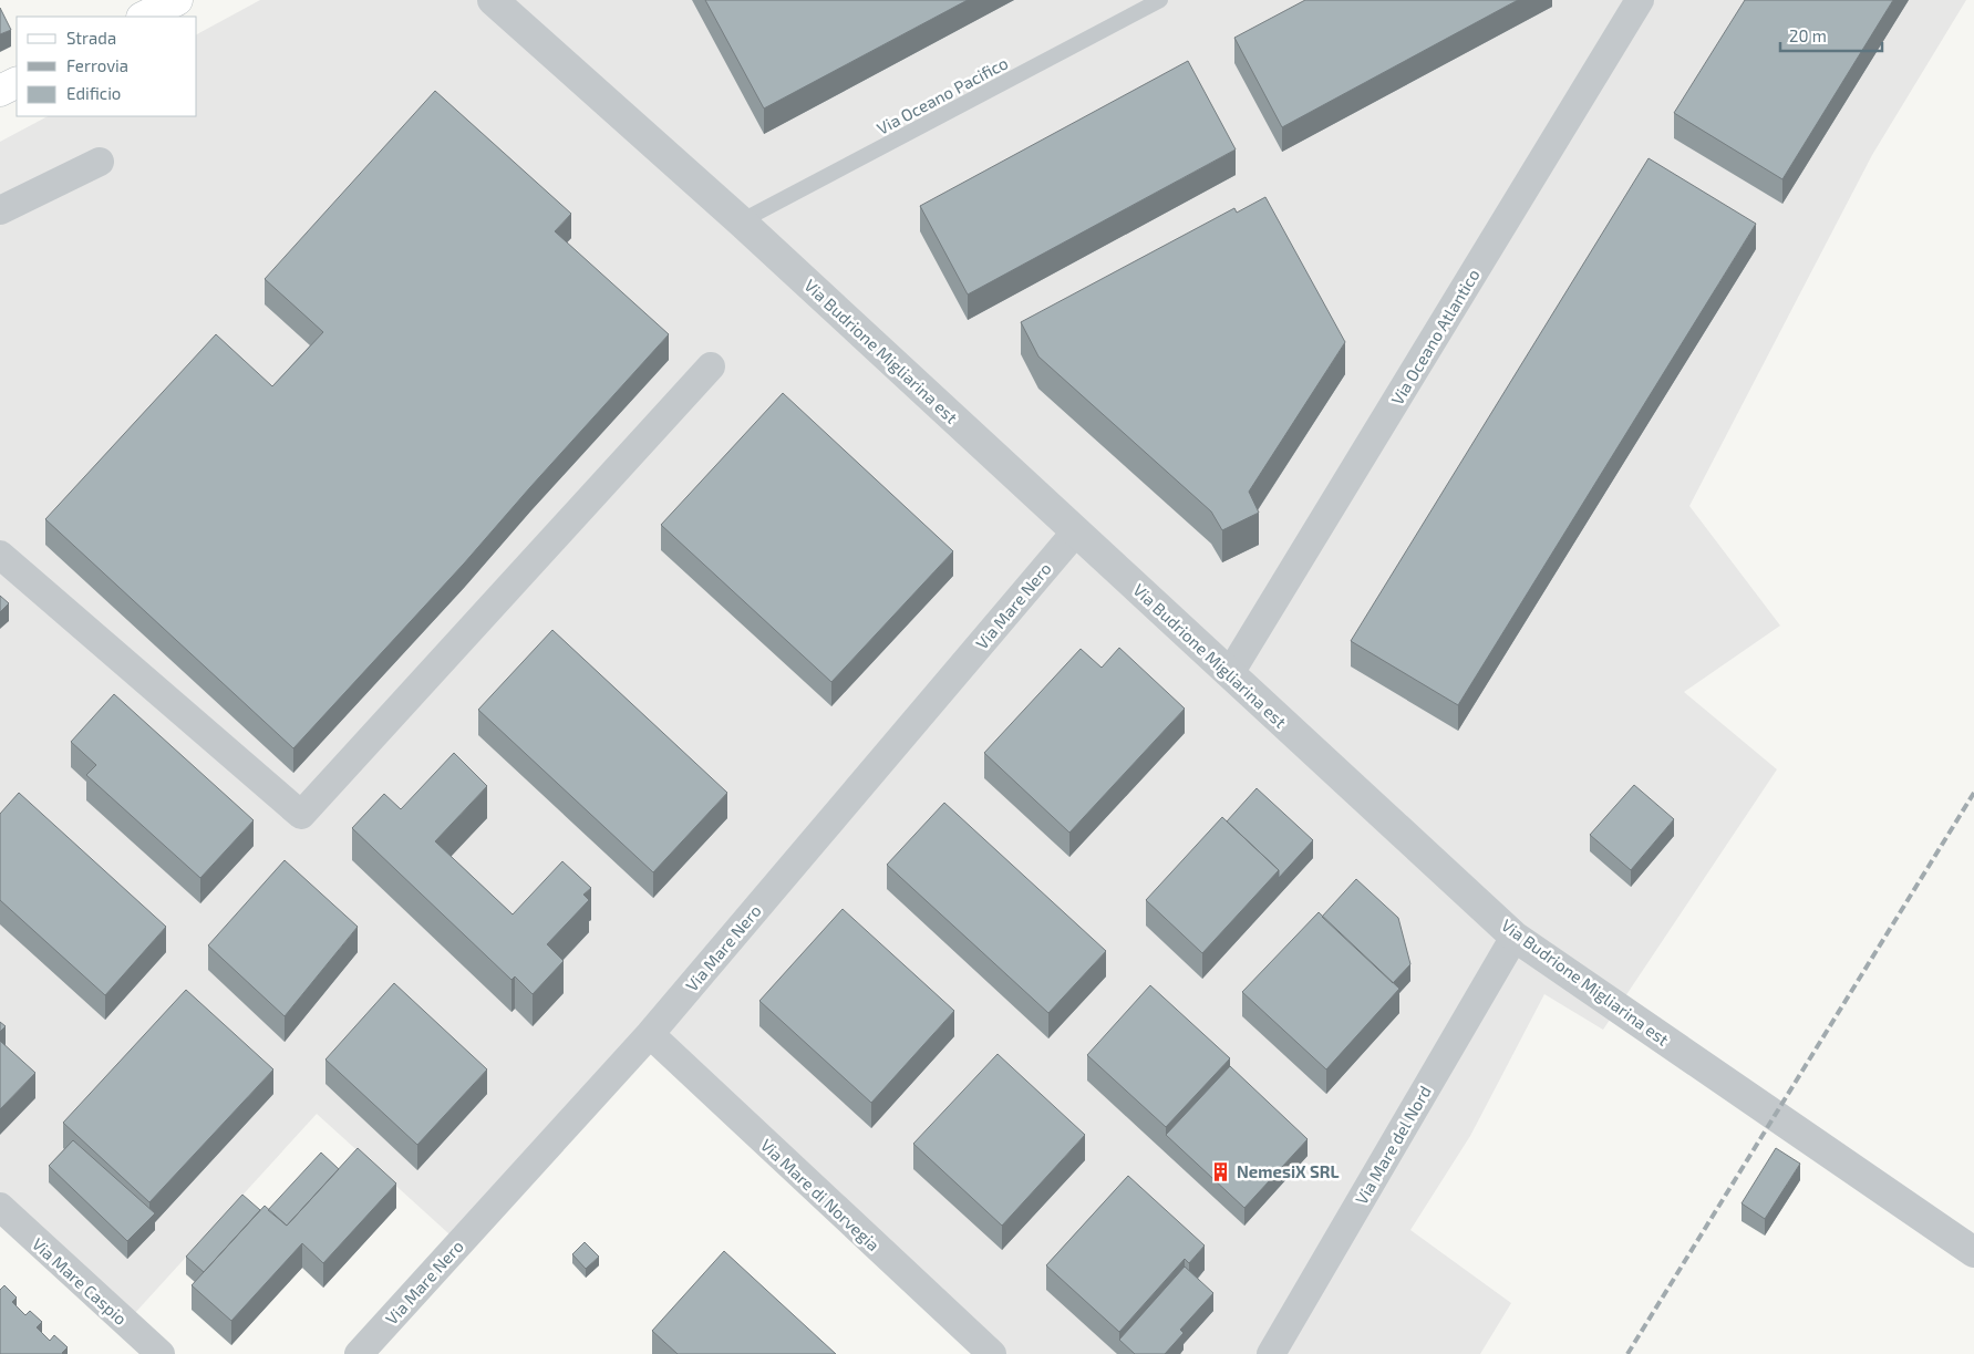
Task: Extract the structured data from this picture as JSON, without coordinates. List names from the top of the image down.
{
  "streets": {
    "street": [
      "Via Oceano Atlantico",
      "Via Budrione Migliarina est",
      "Via Mare Nero",
      "Via Mare del Nord",
      "Via Mare di Norvegia",
      "Via Mare Caspio"
    ],
    "lane": ["Via Oceano Pacifico"]
  },
  "crossings": [
    ["Via Oceano Pacifico", "Via Budrione Migliarina est"],
    ["Via Oceano Atlantico", "Via Budrione Migliarina est"],
    ["Via Budrione Migliarina est", "Via Mare Nero"],
    ["Via Budrione Migliarina est", "Via Mare del Nord"],
    ["Via Mare Nero", "Via Mare di Norvegia"]
  ],
  "places": {
    "building": ["NemesiX SRL"]
  },
  "legend": ["Strada", "Ferrovia", "Edificio"],
  "scale_bar": "20 m"
}
